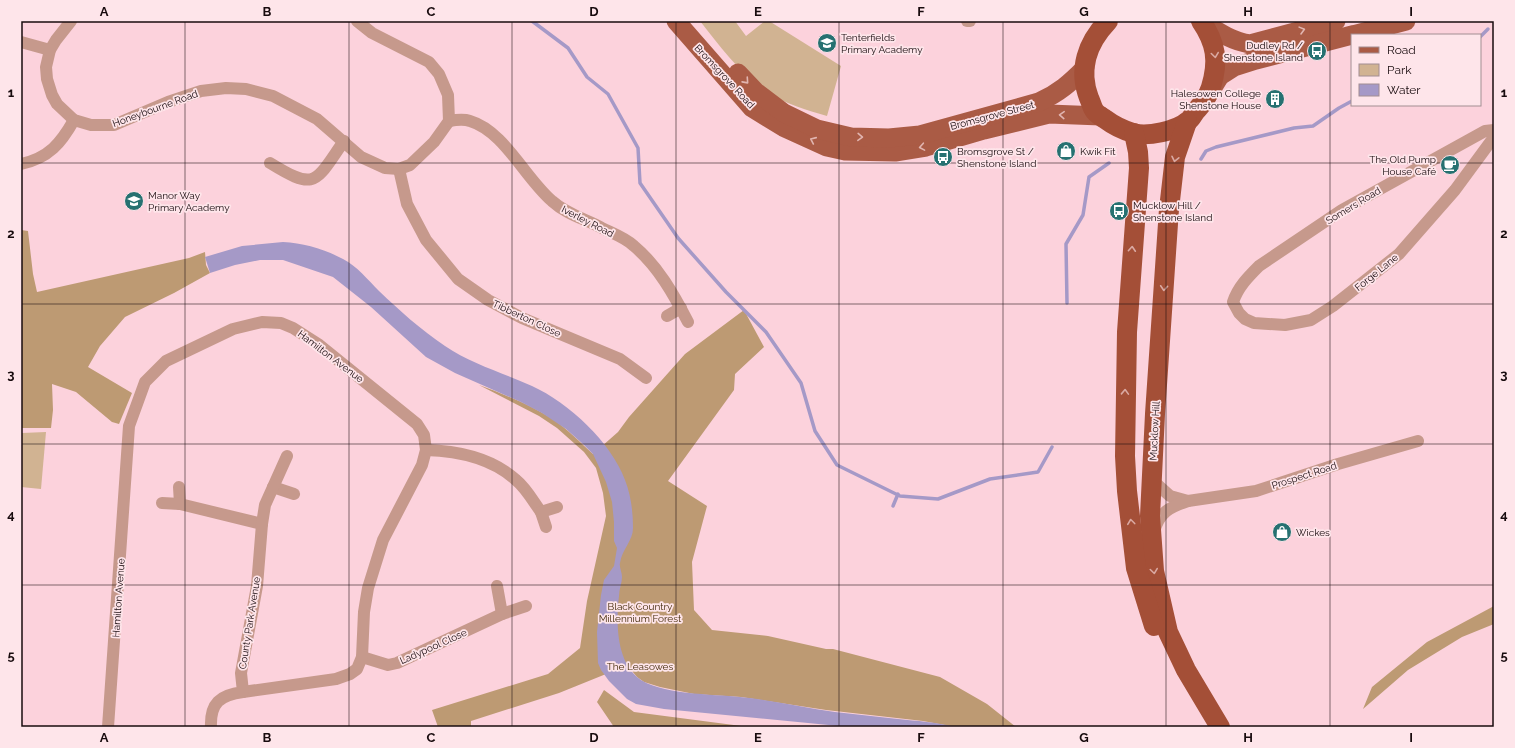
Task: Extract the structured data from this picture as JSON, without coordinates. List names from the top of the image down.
{
  "streets": {
    "highway": ["Mucklow Hill"],
    "main road": ["Bromsgrove Road", "Bromsgrove Street"],
    "street": [
      "Honeybourne Road",
      "Somers Road",
      "Iverley Road",
      "Forge Lane",
      "Tibberton Close",
      "Hamilton Avenue",
      "Prospect Road",
      "County Park Avenue",
      "Ladypool Close"
    ]
  },
  "crossings": [
    ["Bromsgrove Road", "Bromsgrove Street"],
    ["Honeybourne Road", "Tibberton Close"],
    ["Somers Road", "Forge Lane"],
    ["Mucklow Hill", "Prospect Road"]
  ],
  "parks": ["Black Country Millennium Forest", "The Leasowes"],
  "places": {
    "school or university": ["Tenterfields Primary Academy", "Manor Way Primary Academy"],
    "bus stop": ["Dudley Rd / Shenstone Island", "Bromsgrove St / Shenstone Island", "Mucklow Hill / Shenstone Island"],
    "building": ["Halesowen College Shenstone House"],
    "shop": ["Kwik Fit", "Wickes"],
    "cafe": ["The Old Pump House Café"]
  },
  "legend": ["Road", "Park", "Water"],
  "grid": {
    "columns": [
      "A",
      "B",
      "C",
      "D",
      "E",
      "F",
      "G",
      "H",
      "I"
    ],
    "rows": [
      "1",
      "2",
      "3",
      "4",
      "5"
    ]
  }
}
